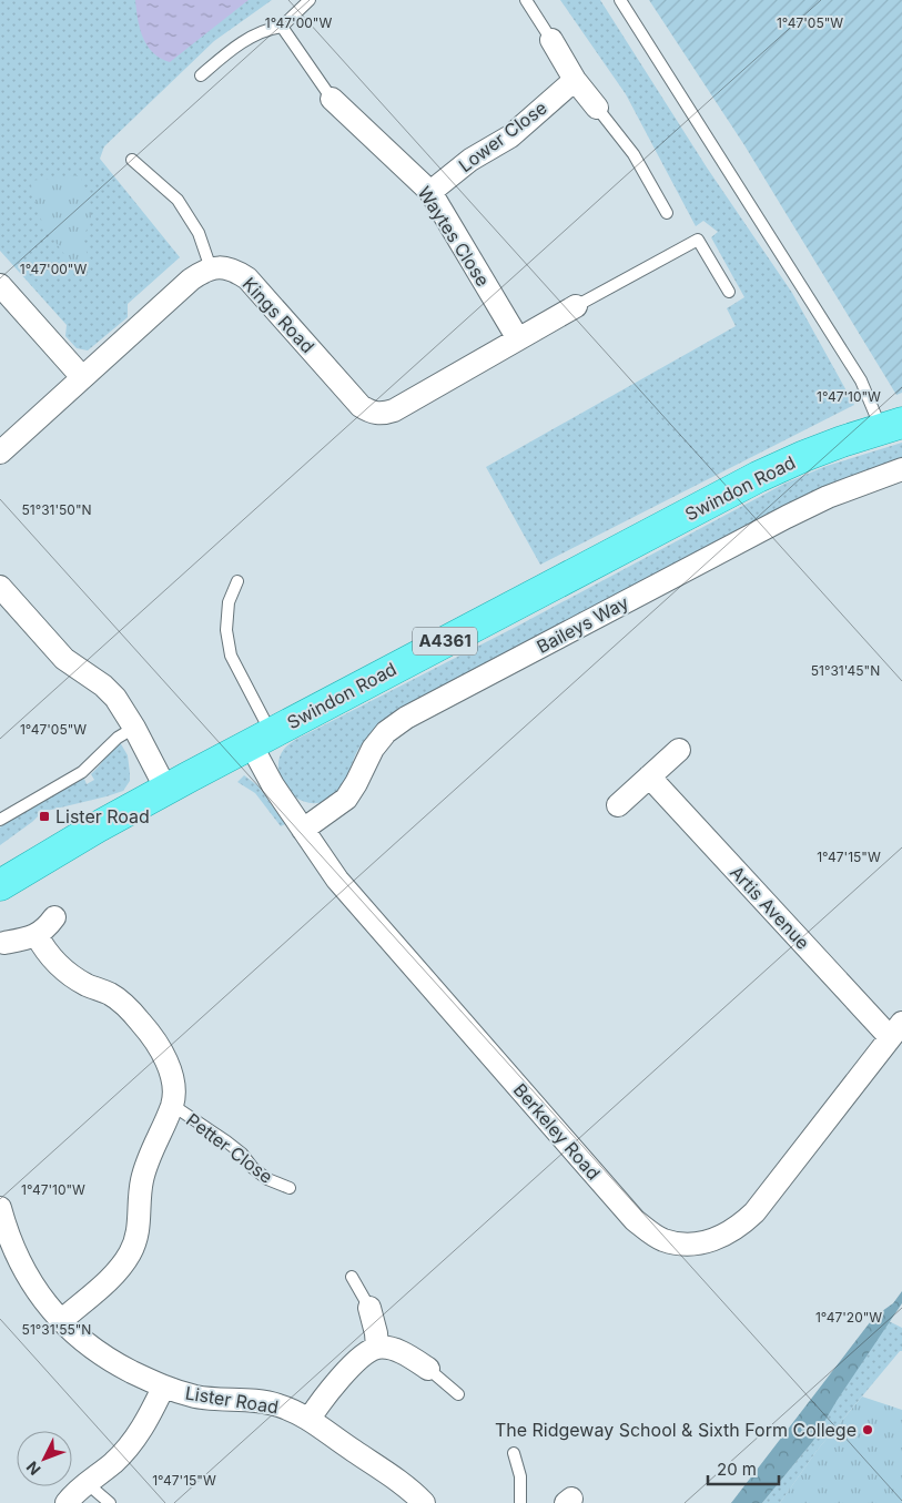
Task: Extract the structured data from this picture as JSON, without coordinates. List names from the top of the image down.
{
  "streets": {
    "main road": ["Swindon Road", "A4361"],
    "street": [
      "Lower Close",
      "Waytes Close",
      "Kings Road",
      "Baileys Way",
      "Artis Avenue",
      "Berkeley Road",
      "Petter Close",
      "Lister Road"
    ]
  },
  "crossings": [
    ["Lower Close", "Waytes Close"],
    ["Waytes Close", "Kings Road"],
    ["Swindon Road", "Berkeley Road"],
    ["Baileys Way", "Berkeley Road"],
    ["Artis Avenue", "Berkeley Road"],
    ["Petter Close", "Lister Road"]
  ],
  "places": {
    "transit": ["Lister Road"],
    "other": ["The Ridgeway School & Sixth Form College"]
  },
  "scale_bar": "20 m",
  "north": "bottom left",
  "coordinates": [
    "1°47'00\"W",
    "1°47'05\"W",
    "1°47'10\"W",
    "51°31'50\"N",
    "51°31'45\"N",
    "1°47'15\"W",
    "1°47'20\"W",
    "51°31'55\"N"
  ]
}
